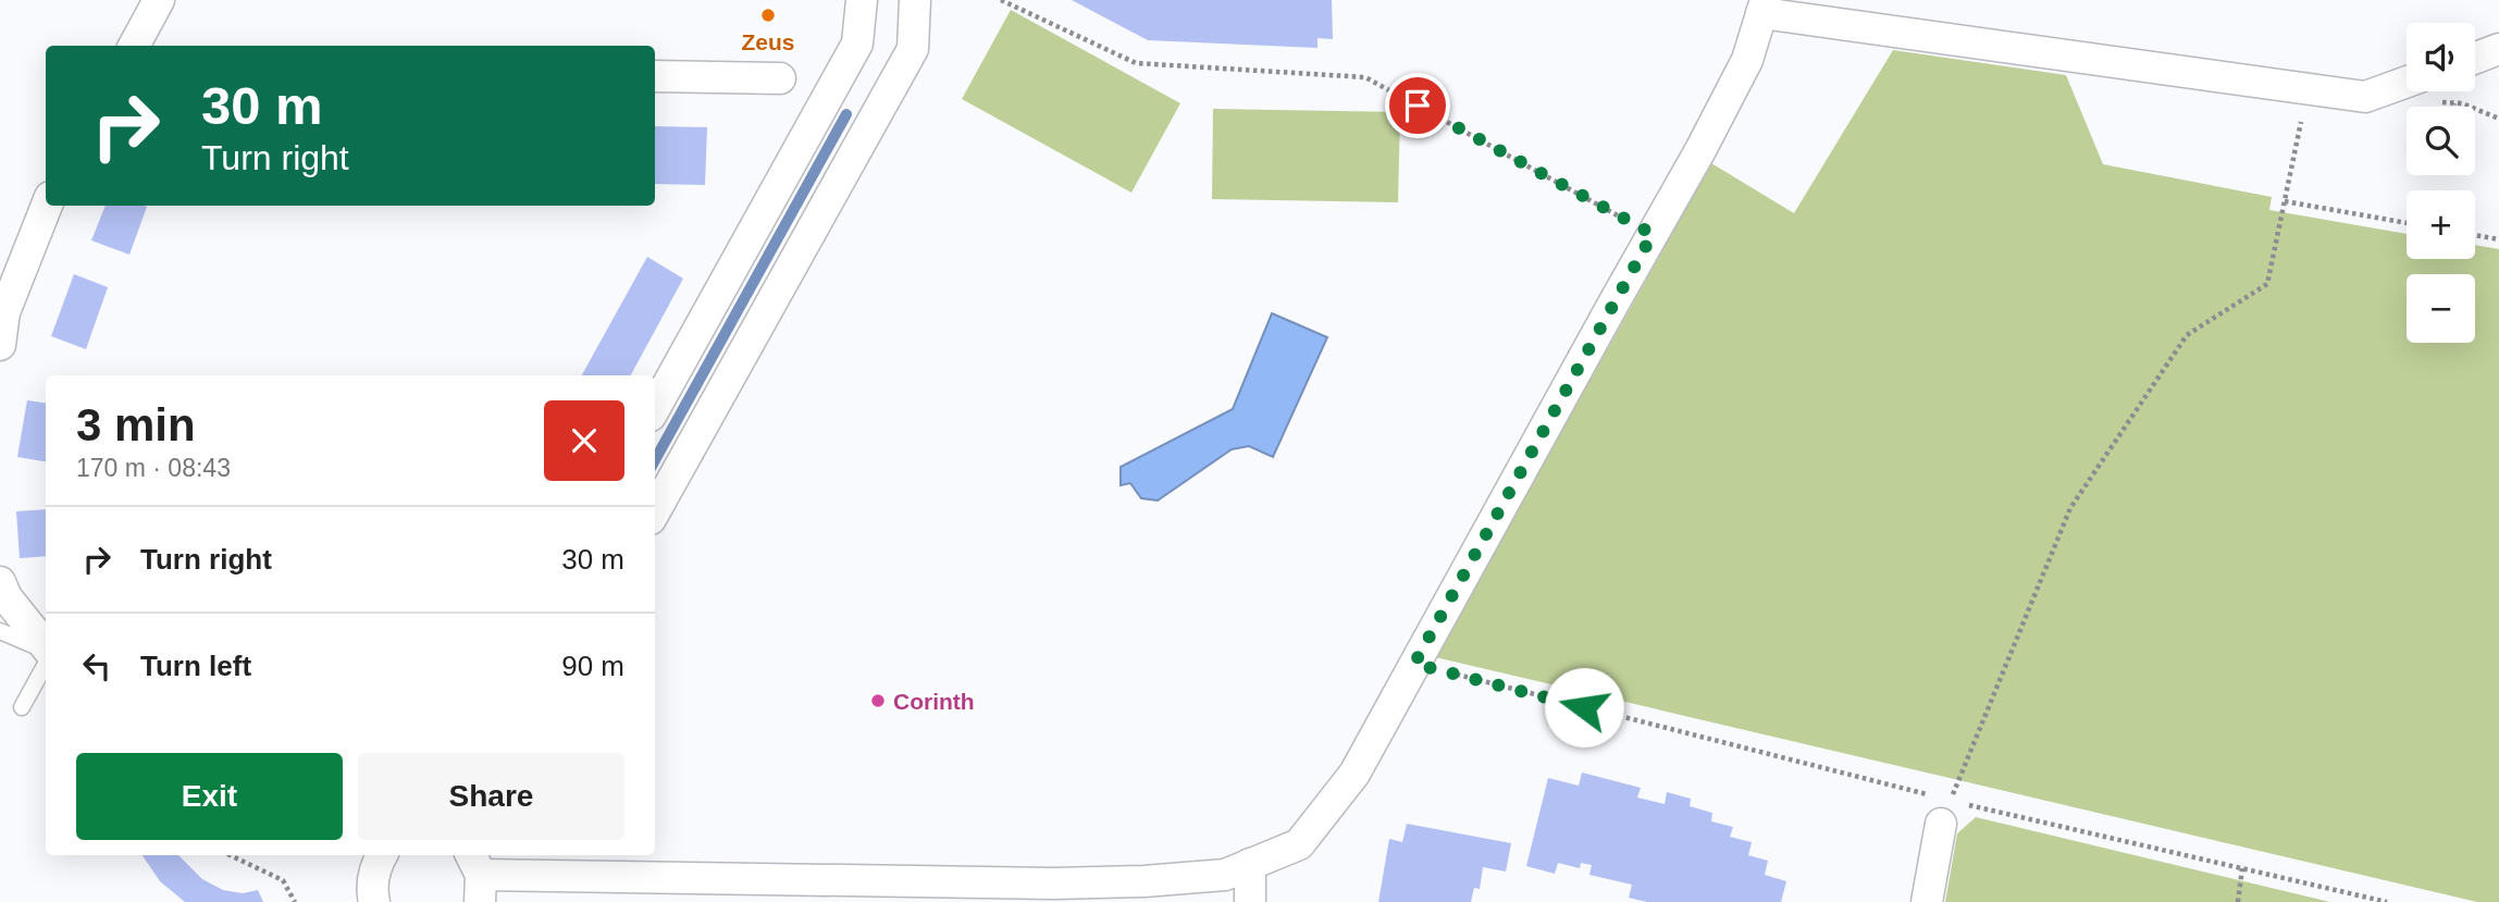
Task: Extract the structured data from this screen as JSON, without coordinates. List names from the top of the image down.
{
  "places": ["Zeus", "Corinth"],
  "page": {
    "map_buttons": ["+", "−"],
    "turn": ["30 m", "Turn right"],
    "heading": ["3 min", "170 m · 08:43"],
    "list": [
      {
        "name": "Turn right",
        "value": "30 m"
      },
      {
        "name": "Turn left",
        "value": "90 m"
      }
    ],
    "buttons": ["Exit", "Share"]
  }
}
